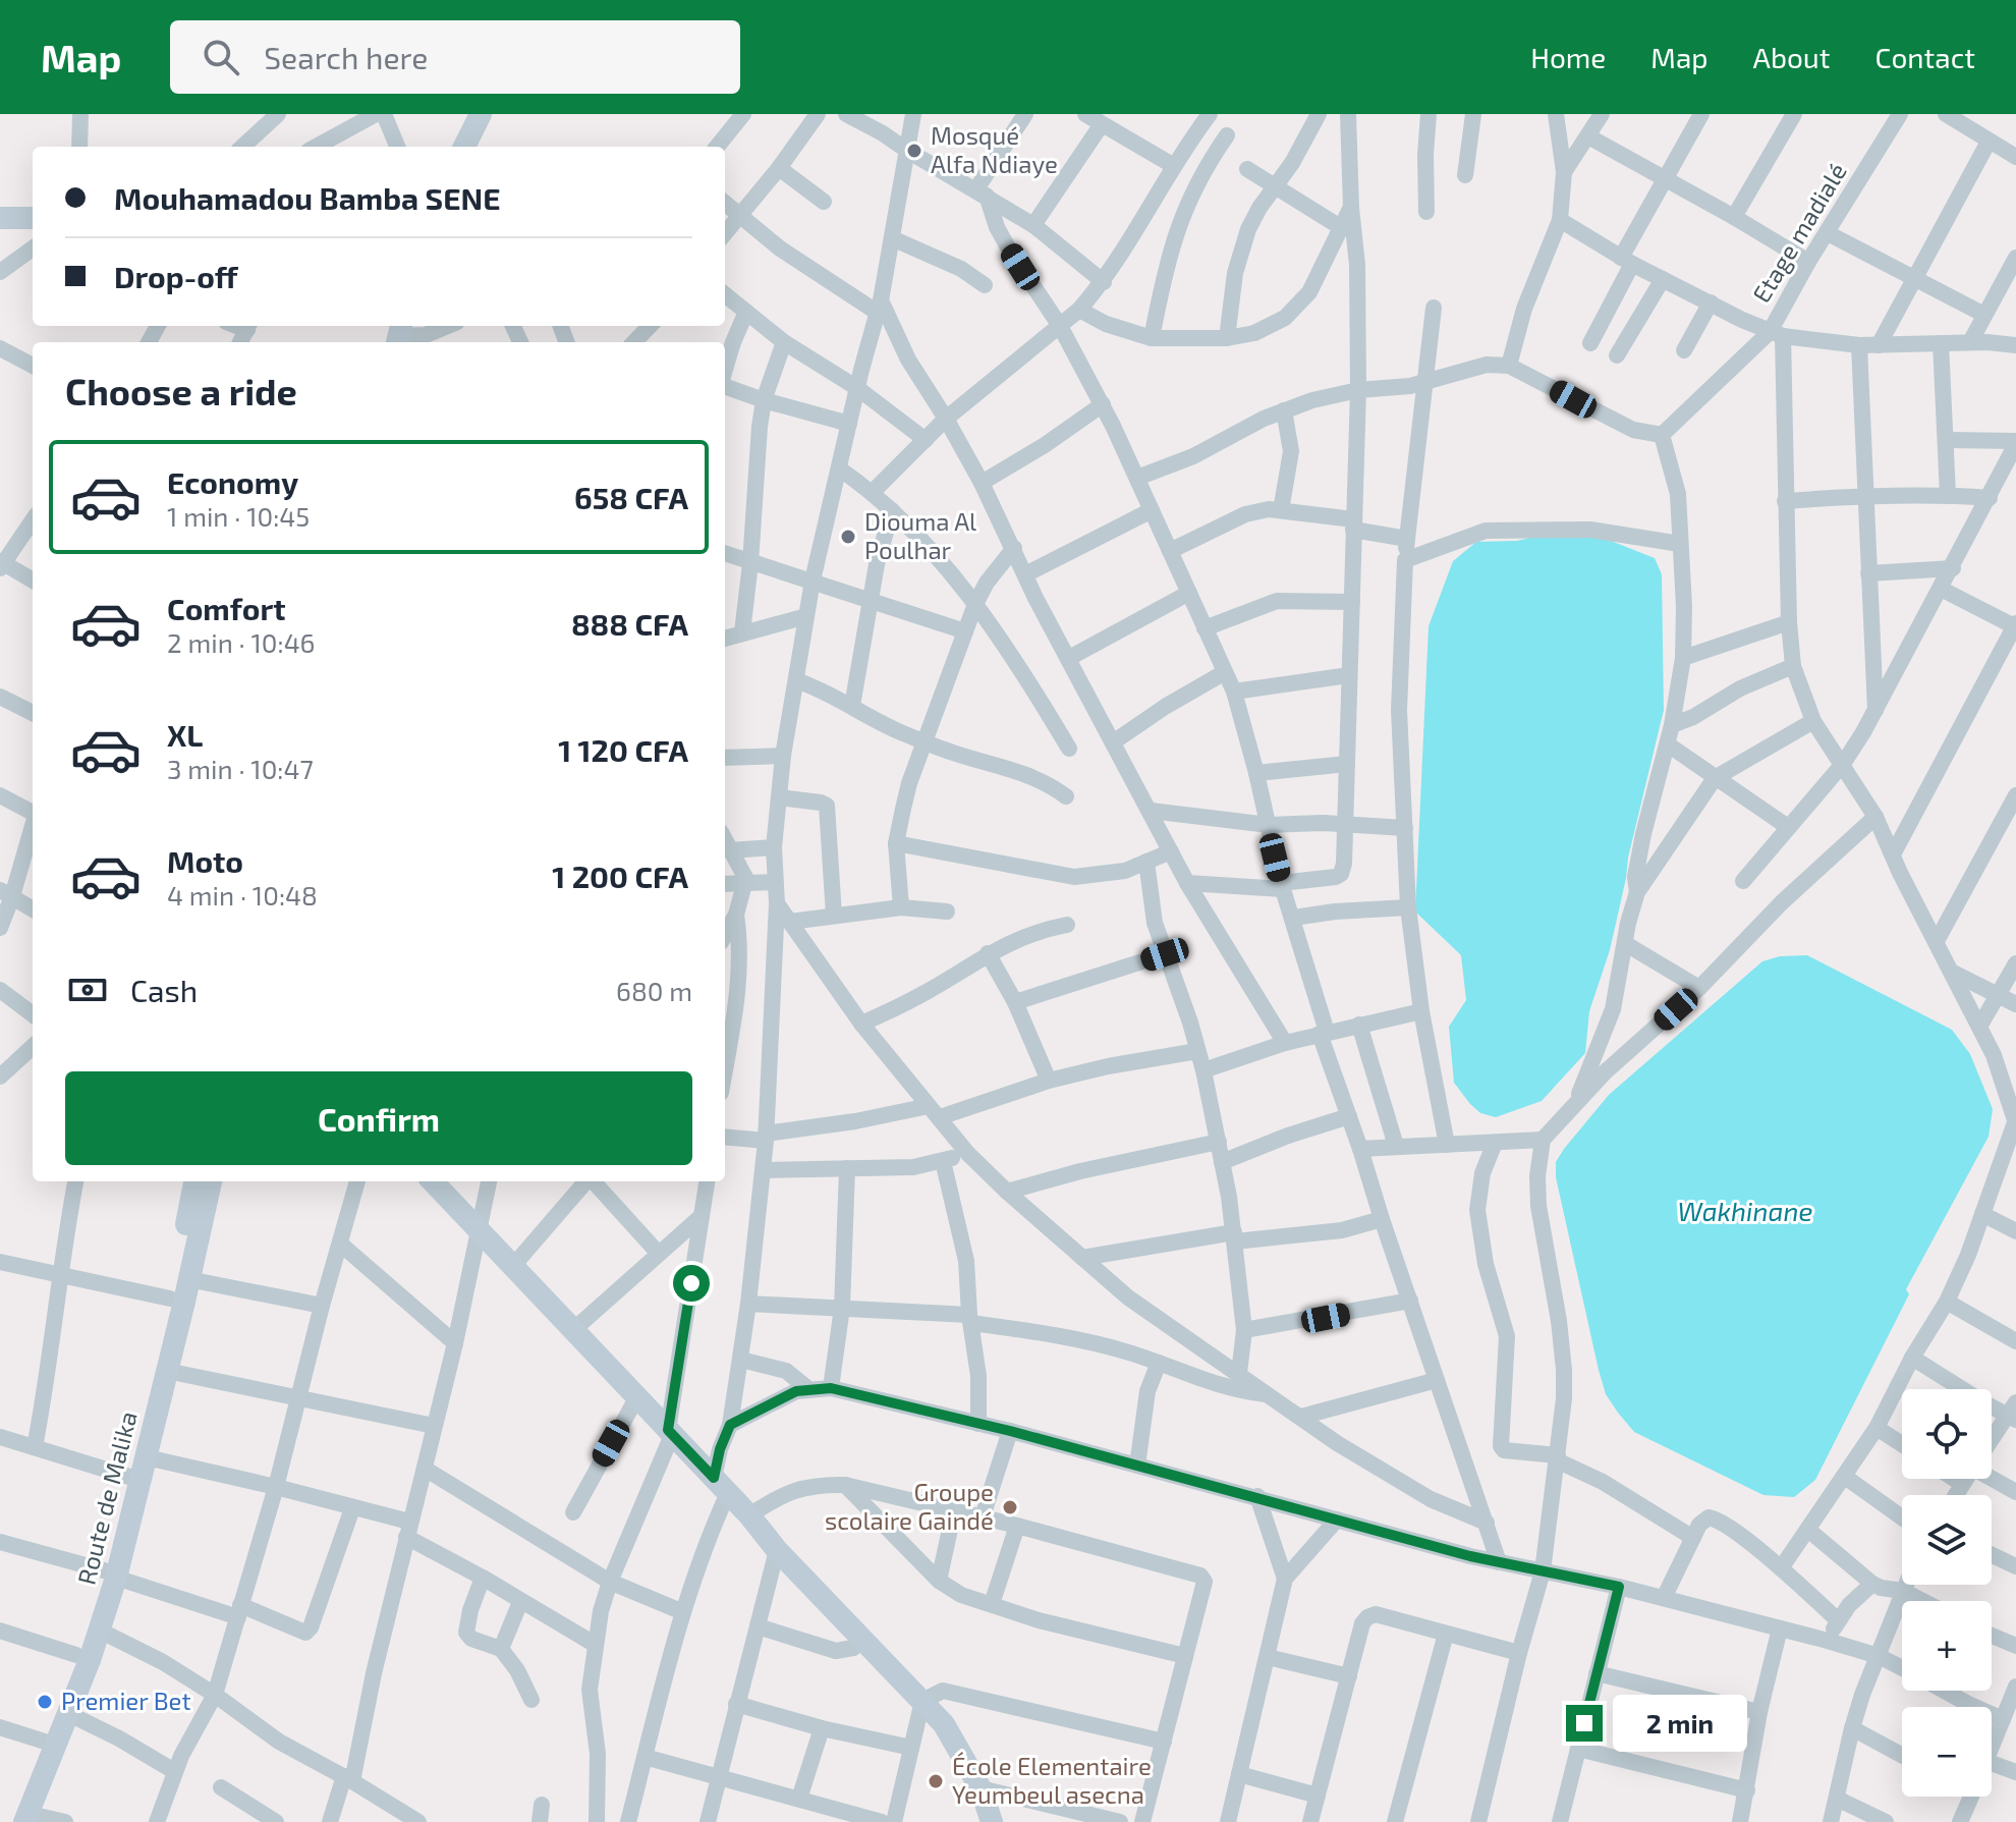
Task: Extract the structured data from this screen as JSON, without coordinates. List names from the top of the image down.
{
  "streets": {
    "main road": ["Route de Malika"],
    "street": ["Etage madialé"]
  },
  "water": ["Wakhinane"],
  "places": [
    "Mosqué Alfa Ndiaye",
    "Diouma Al Poulhar",
    "Groupe scolaire Gaindé",
    "Premier Bet",
    "École Elementaire Yeumbeul asecna"
  ],
  "page": {
    "header": "Map",
    "search": "Search here",
    "nav": [
      "Home",
      "Map",
      "About",
      "Contact"
    ],
    "banner": ["Mouhamadou Bamba SENE", "Drop-off"],
    "heading": "Choose a ride",
    "list": [
      {
        "name": "Economy",
        "note": "1 min · 10:45",
        "value": "658 CFA"
      },
      {
        "name": "Comfort",
        "note": "2 min · 10:46",
        "value": "888 CFA"
      },
      {
        "name": "XL",
        "note": "3 min · 10:47",
        "value": "1 120 CFA"
      },
      {
        "name": "Moto",
        "note": "4 min · 10:48",
        "value": "1 200 CFA"
      }
    ],
    "pay": ["Cash", "680 m"],
    "buttons": "Confirm",
    "map_buttons": ["+", "−"],
    "bubble": "2 min"
  }
}
